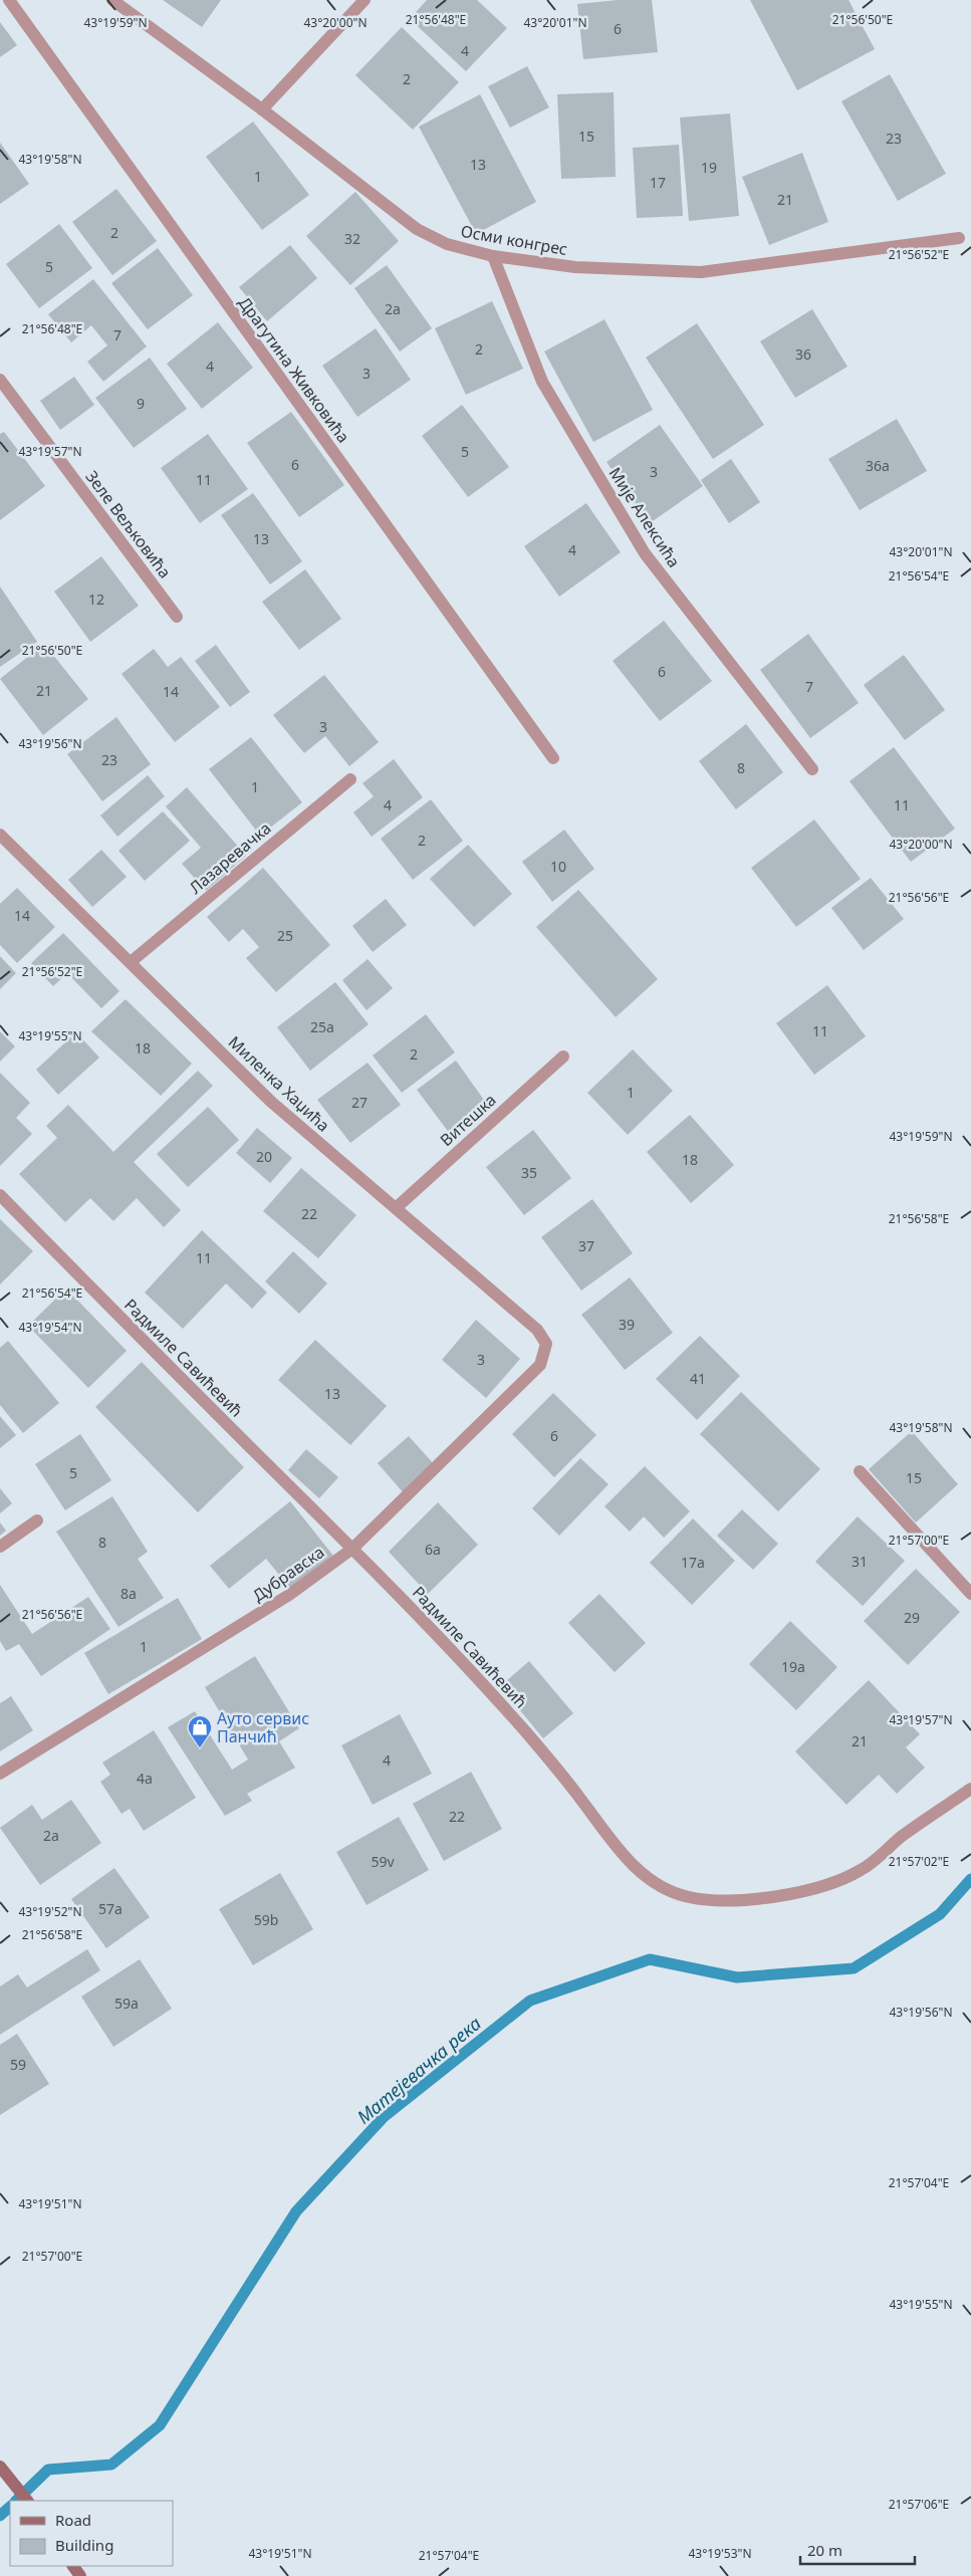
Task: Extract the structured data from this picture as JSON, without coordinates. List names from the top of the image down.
{
  "streets": {
    "street": [
      "Осми конгрес",
      "Драгутина Живковића",
      "Мије Алексића",
      "Зеле Вељковића",
      "Лазаревачка",
      "Миленка Хаџића",
      "Витешка",
      "Радмиле Савићевић",
      "Дубравска"
    ]
  },
  "crossings": [
    ["Осми конгрес", "Мије Алексића"],
    ["Лазаревачка", "Миленка Хаџића"],
    ["Миленка Хаџића", "Витешка"],
    ["Миленка Хаџића", "Дубравска"],
    ["Радмиле Савићевић", "Дубравска"]
  ],
  "water": ["Матејевачка река"],
  "places": {
    "shop": ["Ауто сервис Панчић"]
  },
  "house_numbers": [
    "6",
    "4",
    "2",
    "15",
    "23",
    "13",
    "19",
    "1",
    "17",
    "21",
    "2",
    "32",
    "5",
    "2a",
    "7",
    "2",
    "36",
    "4",
    "3",
    "9",
    "5",
    "6",
    "36a",
    "3",
    "11",
    "13",
    "4",
    "12",
    "6",
    "7",
    "21",
    "14",
    "3",
    "23",
    "8",
    "1",
    "4",
    "11",
    "2",
    "10",
    "14",
    "25",
    "25a",
    "11",
    "18",
    "2",
    "1",
    "27",
    "20",
    "18",
    "35",
    "22",
    "37",
    "11",
    "39",
    "3",
    "41",
    "13",
    "6",
    "5",
    "15",
    "8",
    "6a",
    "31",
    "17a",
    "8a",
    "29",
    "1",
    "19a",
    "21",
    "4",
    "4a",
    "22",
    "2a",
    "59v",
    "57a",
    "59b",
    "59a",
    "59"
  ],
  "legend": ["Road", "Building"],
  "scale_bar": "20 m",
  "coordinates": [
    "21°56'48\"E",
    "21°56'50\"E",
    "43°19'59\"N",
    "43°20'00\"N",
    "43°20'01\"N",
    "43°19'58\"N",
    "21°56'52\"E",
    "43°19'57\"N",
    "21°56'54\"E",
    "43°19'56\"N",
    "21°56'56\"E",
    "43°19'55\"N",
    "21°56'58\"E",
    "43°19'54\"N",
    "21°57'00\"E",
    "21°57'02\"E",
    "43°19'52\"N",
    "21°57'04\"E",
    "43°19'51\"N",
    "21°57'06\"E",
    "43°19'53\"N"
  ]
}
